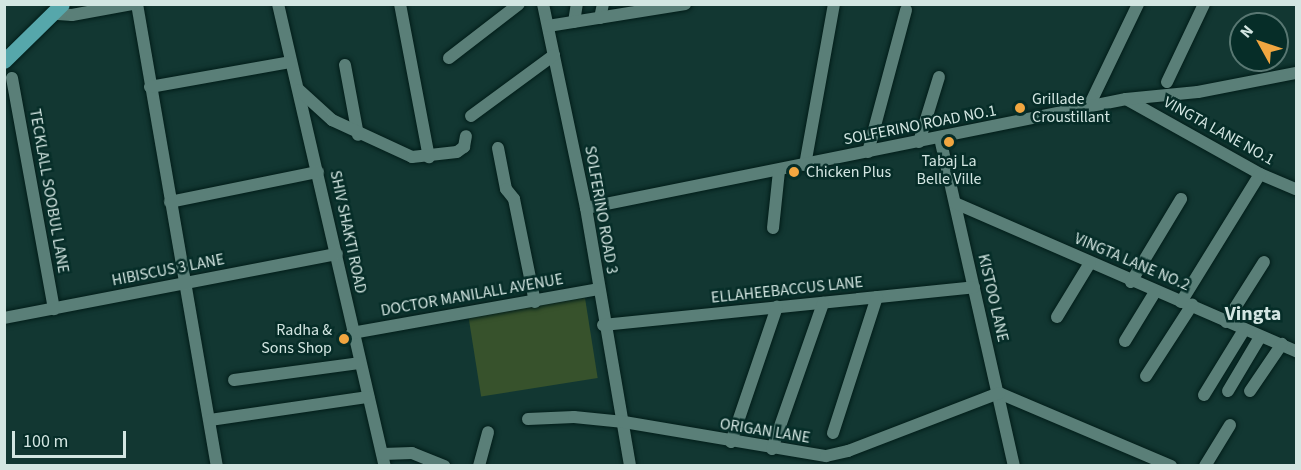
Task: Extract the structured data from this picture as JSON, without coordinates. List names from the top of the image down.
{
  "streets": {
    "street": [
      "SOLFERINO ROAD NO.1",
      "VINGTA LANE NO.1",
      "TECKLALL SOOBUL LANE",
      "SOLFERINO ROAD 3",
      "SHIV SHAKTI ROAD",
      "VINGTA LANE NO.2",
      "HIBISCUS 3 LANE",
      "ELLAHEEBACCUS LANE",
      "DOCTOR MANILALL AVENUE",
      "KISTOO LANE",
      "ORIGAN LANE"
    ]
  },
  "crossings": [
    ["SOLFERINO ROAD NO.1", "VINGTA LANE NO.1"],
    ["SOLFERINO ROAD NO.1", "SOLFERINO ROAD 3"],
    ["SOLFERINO ROAD NO.1", "KISTOO LANE"],
    ["TECKLALL SOOBUL LANE", "HIBISCUS 3 LANE"],
    ["SOLFERINO ROAD 3", "ELLAHEEBACCUS LANE"],
    ["SOLFERINO ROAD 3", "DOCTOR MANILALL AVENUE"],
    ["SOLFERINO ROAD 3", "ORIGAN LANE"],
    ["SHIV SHAKTI ROAD", "HIBISCUS 3 LANE"],
    ["SHIV SHAKTI ROAD", "DOCTOR MANILALL AVENUE"],
    ["VINGTA LANE NO.2", "KISTOO LANE"],
    ["ELLAHEEBACCUS LANE", "KISTOO LANE"],
    ["KISTOO LANE", "ORIGAN LANE"]
  ],
  "districts": ["Vingta"],
  "places": [
    "Grillade Croustillant",
    "Tabaj La Belle Ville",
    "Chicken Plus",
    "Radha & Sons Shop"
  ],
  "scale_bar": "100 m",
  "north": "top left"
}
